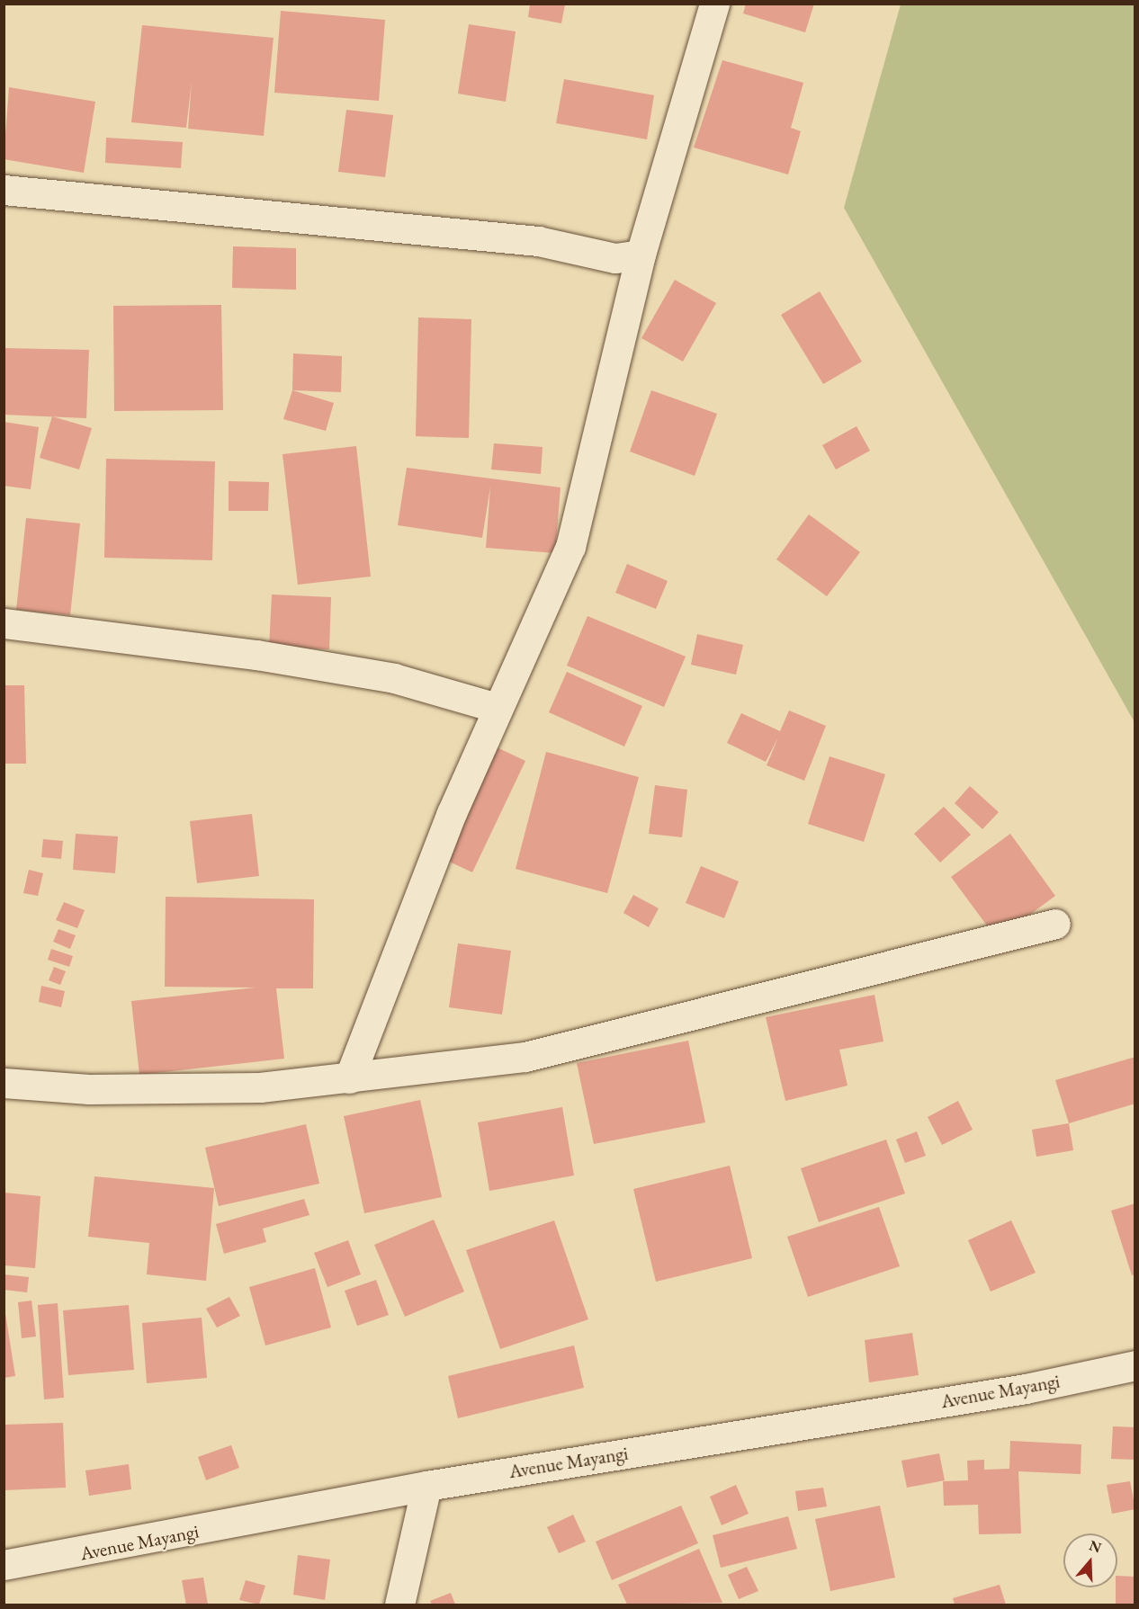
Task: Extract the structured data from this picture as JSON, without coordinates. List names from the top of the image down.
{
  "streets": {
    "street": ["Avenue Mayangi"]
  },
  "north": "top"
}
